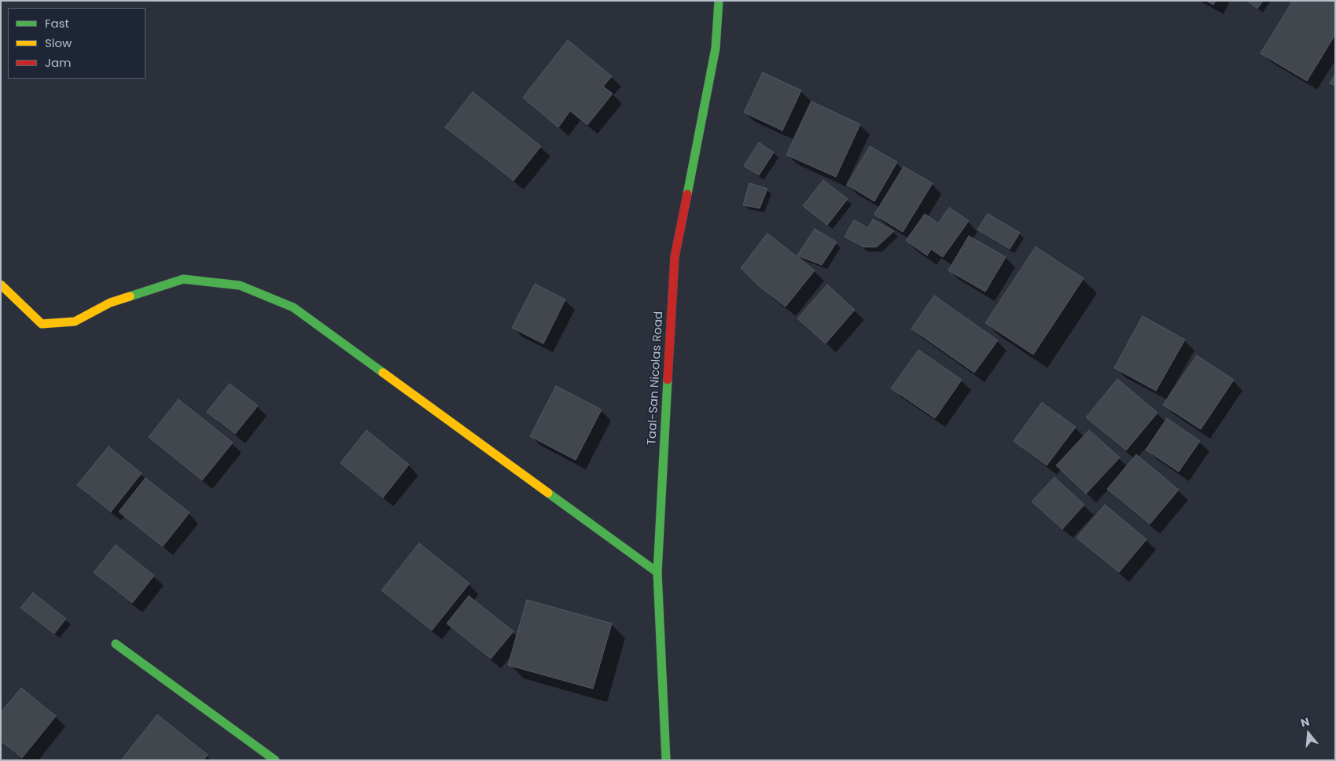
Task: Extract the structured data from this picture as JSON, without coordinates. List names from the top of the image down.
{
  "streets": {
    "street": ["Taal-San Nicolas Road"]
  },
  "legend": ["Fast", "Slow", "Jam"],
  "north": "top"
}
